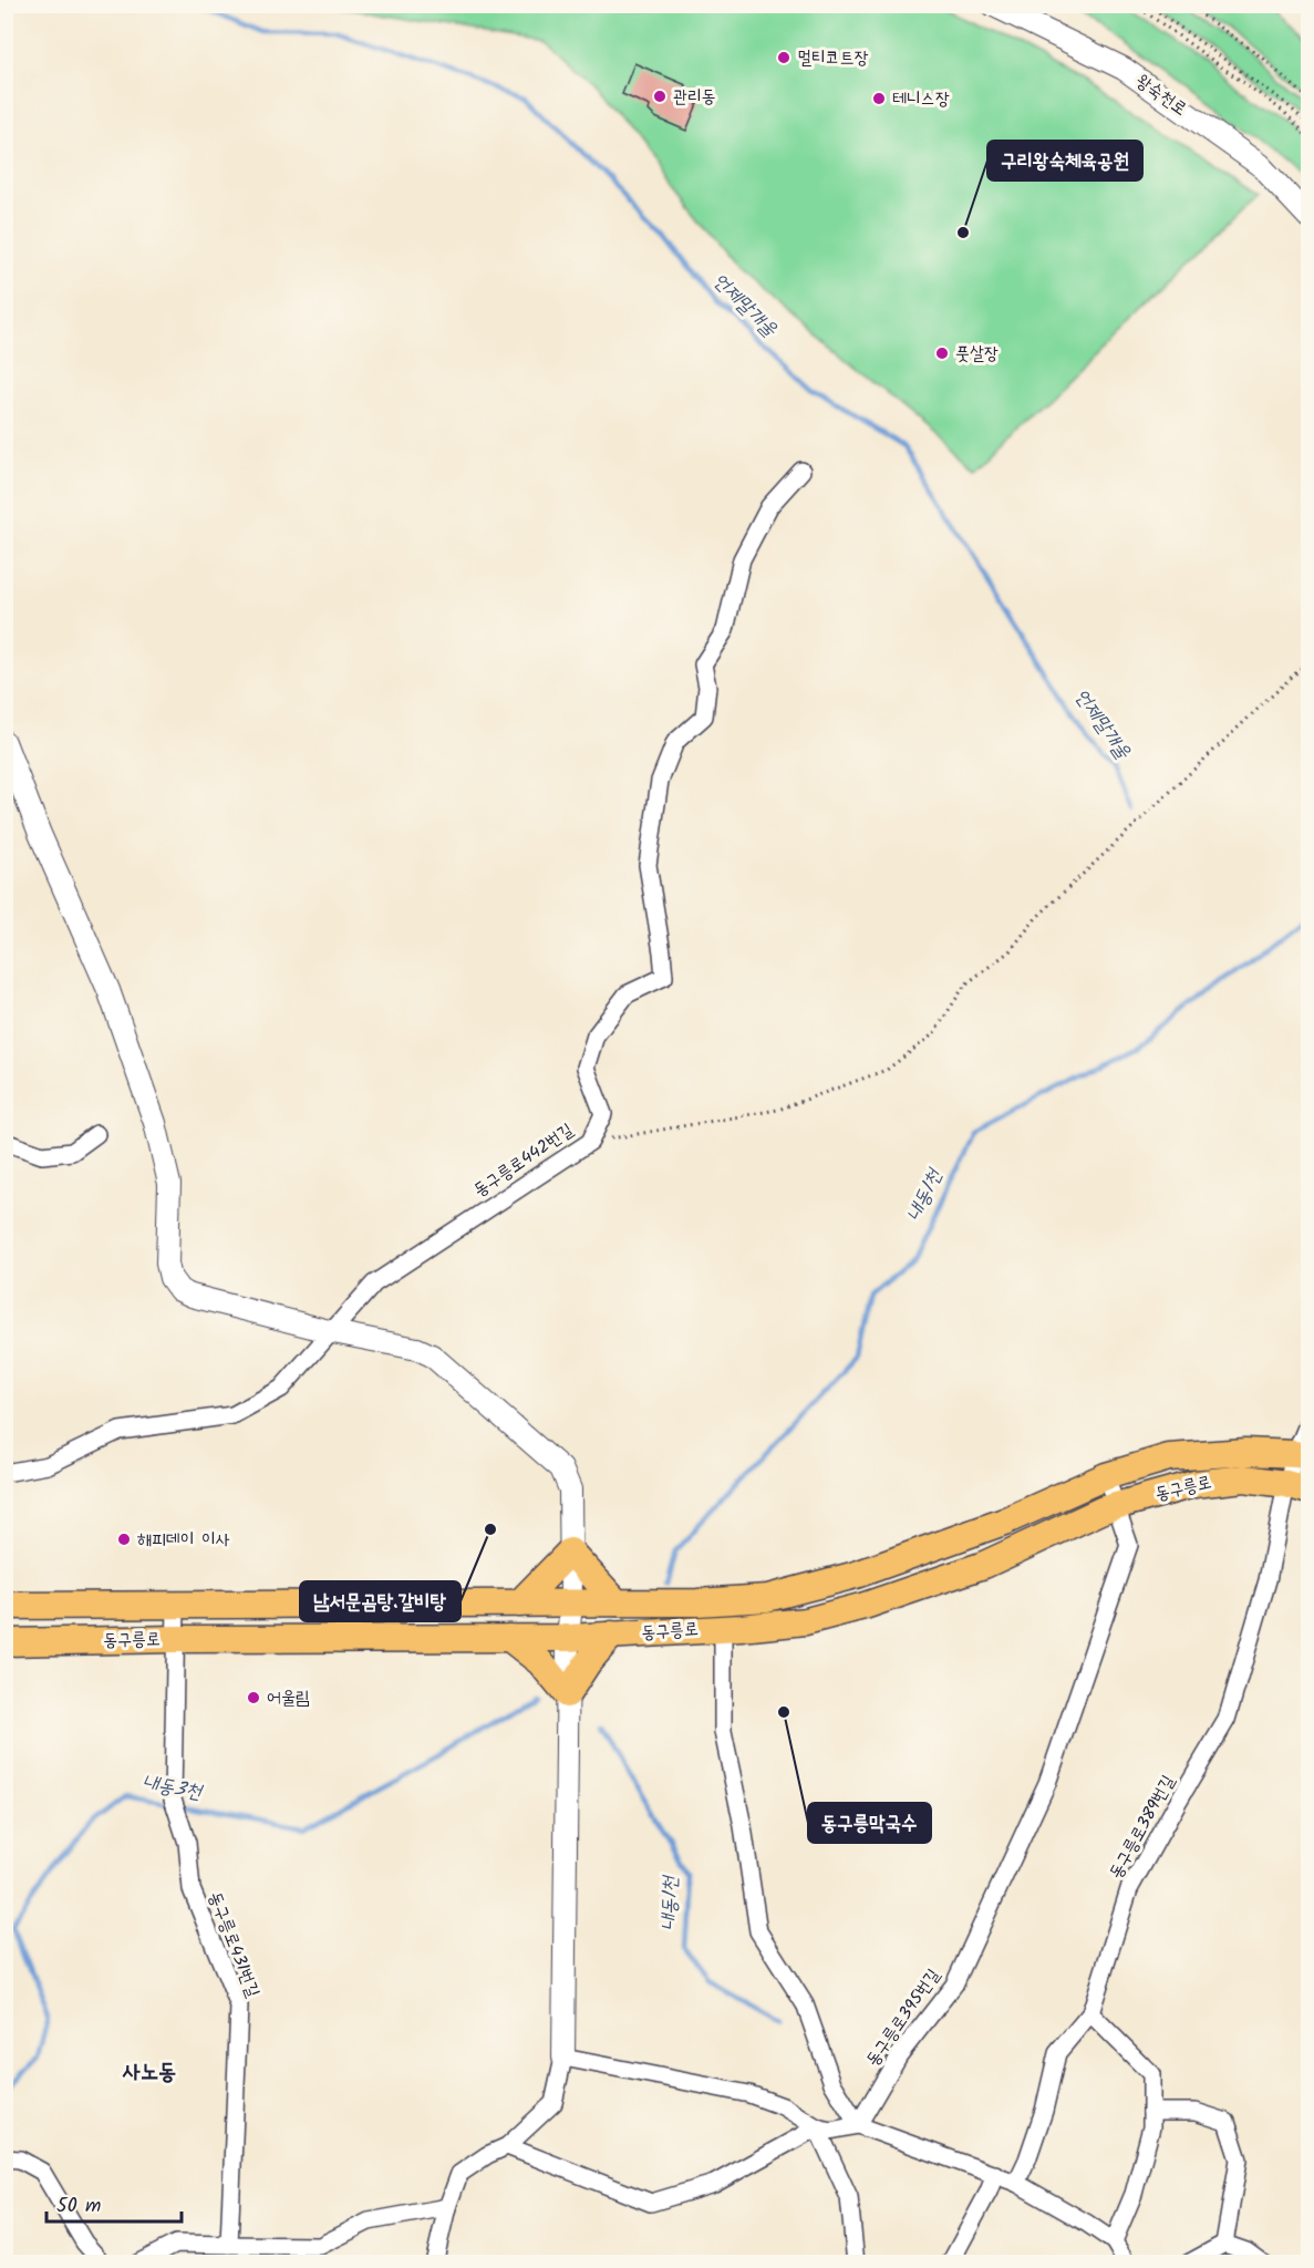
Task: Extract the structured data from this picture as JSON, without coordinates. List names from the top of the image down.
{
  "streets": {
    "main road": ["동구릉로"],
    "street": [
      "왕숙천로",
      "동구릉로442번길",
      "동구릉로389번길",
      "동구릉로431번길",
      "동구릉로395번길"
    ]
  },
  "crossings": [
    ["동구릉로", "동구릉로389번길"],
    ["동구릉로", "동구릉로431번길"],
    ["동구릉로", "동구릉로395번길"]
  ],
  "districts": ["사노동"],
  "water": ["언제말개울", "내동1천", "내동3천"],
  "places": [
    "멀티코트장",
    "관리동",
    "테니스장",
    "구리왕숙체육공원",
    "풋살장",
    "남서문곰탕.갈비탕",
    "해피데이 이사",
    "어울림",
    "동구릉막국수"
  ],
  "scale_bar": "50 m"
}
